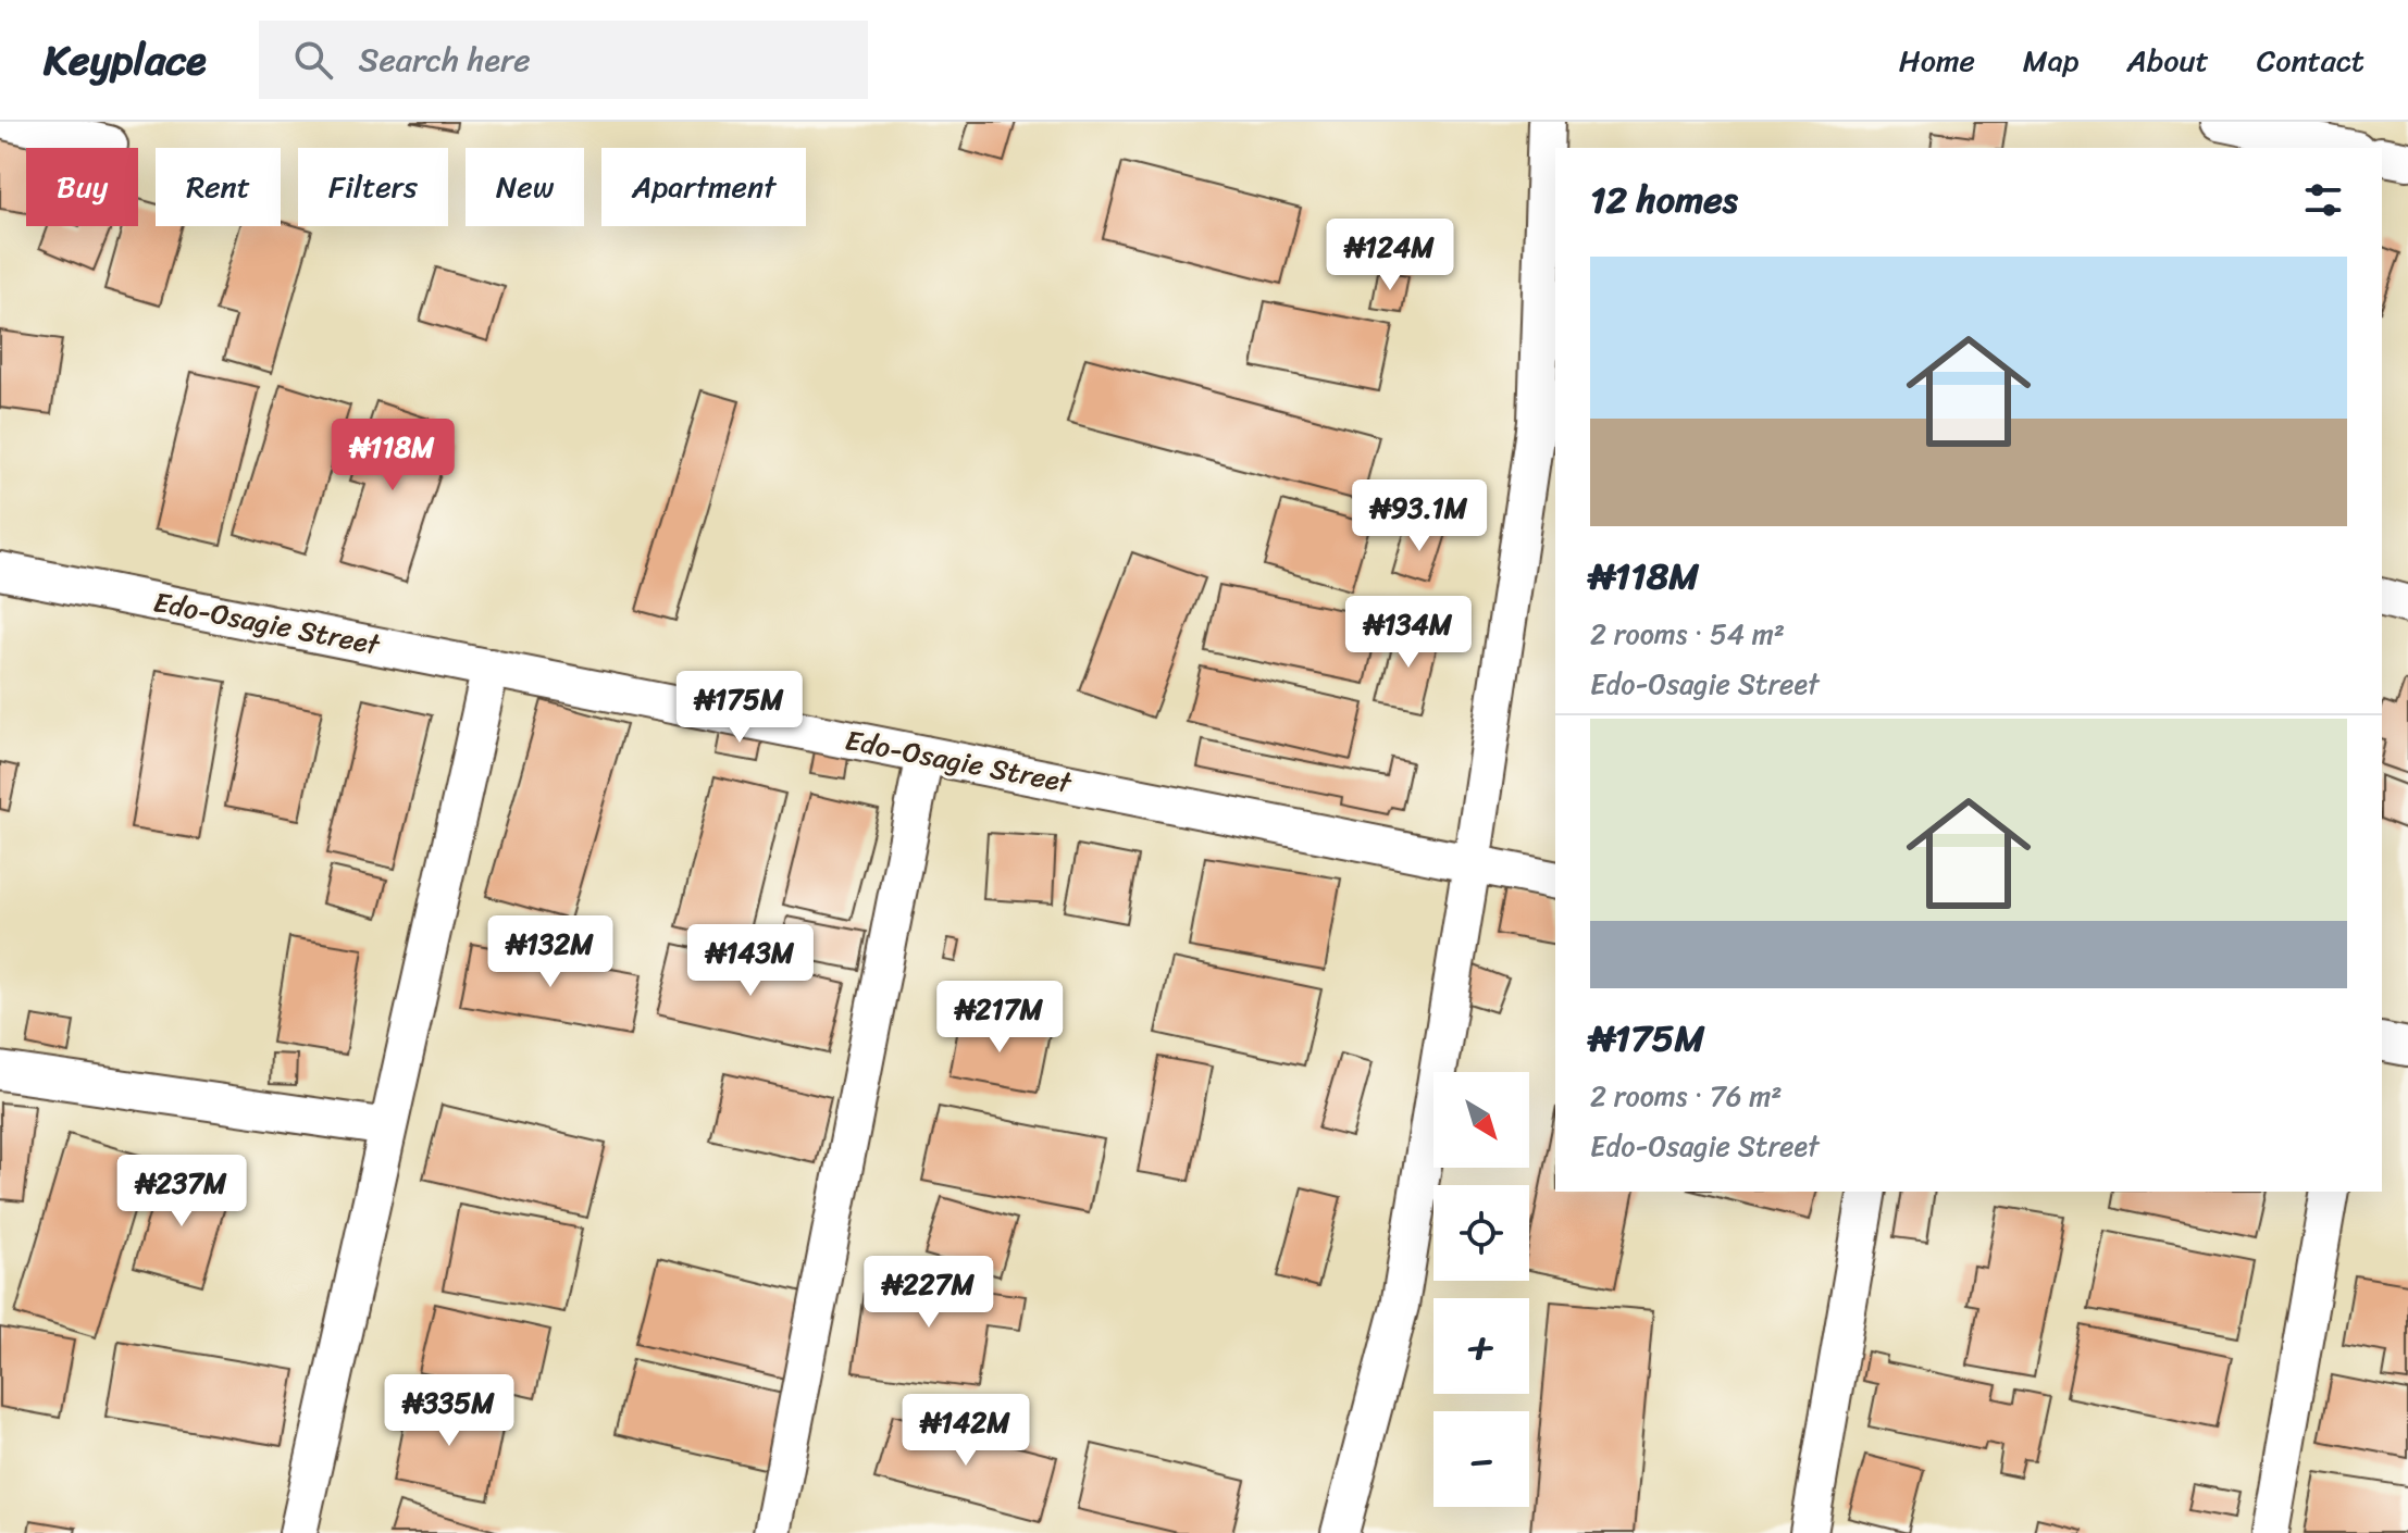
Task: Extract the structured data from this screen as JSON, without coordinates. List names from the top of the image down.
{
  "streets": {
    "street": ["Edo-Osagie Street"]
  },
  "north": "bottom right",
  "page": {
    "header": "Keyplace",
    "search": "Search here",
    "nav": [
      "Home",
      "Map",
      "About",
      "Contact"
    ],
    "chip": [
      "Buy",
      "Rent",
      "Filters",
      "New",
      "Apartment"
    ],
    "heading": "12 homes",
    "price": [
      "₦124M",
      "₦118M",
      "₦93.1M",
      "₦134M",
      "₦175M",
      "₦132M",
      "₦143M",
      "₦217M",
      "₦237M",
      "₦227M",
      "₦335M",
      "₦142M"
    ],
    "list": [
      {
        "name": "₦118M",
        "note": "2 rooms · 54 m² · Edo-Osagie Street"
      },
      {
        "name": "₦175M",
        "note": "2 rooms · 76 m² · Edo-Osagie Street"
      }
    ],
    "map_buttons": ["+", "−"]
  }
}
